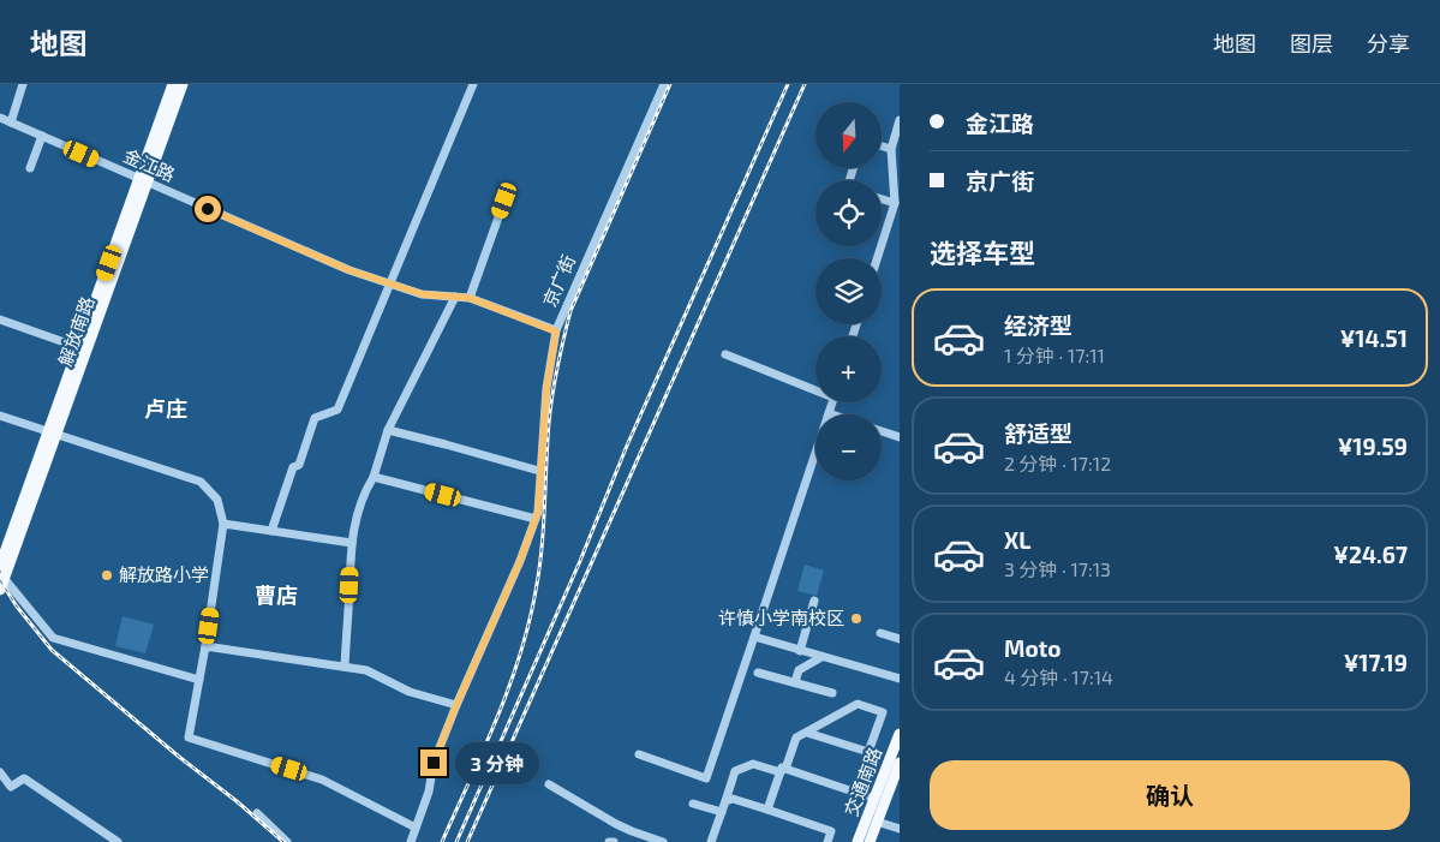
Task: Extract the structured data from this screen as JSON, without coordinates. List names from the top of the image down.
{
  "streets": {
    "main road": ["解放南路", "交通南路"],
    "street": ["金江路", "京广街"]
  },
  "crossings": [
    ["金江路", "京广街"],
    ["金江路", "解放南路"]
  ],
  "districts": ["卢庄", "曹店"],
  "places": ["解放路小学", "许慎小学南校区"],
  "north": "bottom",
  "page": {
    "header": "地图",
    "nav": ["地图", "图层", "分享"],
    "banner": ["金江路", "京广街"],
    "map_buttons": ["+", "−"],
    "heading": "选择车型",
    "list": [
      {
        "name": "经济型",
        "note": "1 分钟 · 17:11",
        "value": "¥14.51"
      },
      {
        "name": "舒适型",
        "note": "2 分钟 · 17:12",
        "value": "¥19.59"
      },
      {
        "name": "XL",
        "note": "3 分钟 · 17:13",
        "value": "¥24.67"
      },
      {
        "name": "Moto",
        "note": "4 分钟 · 17:14",
        "value": "¥17.19"
      }
    ],
    "bubble": "3 分钟",
    "buttons": "确认"
  }
}
